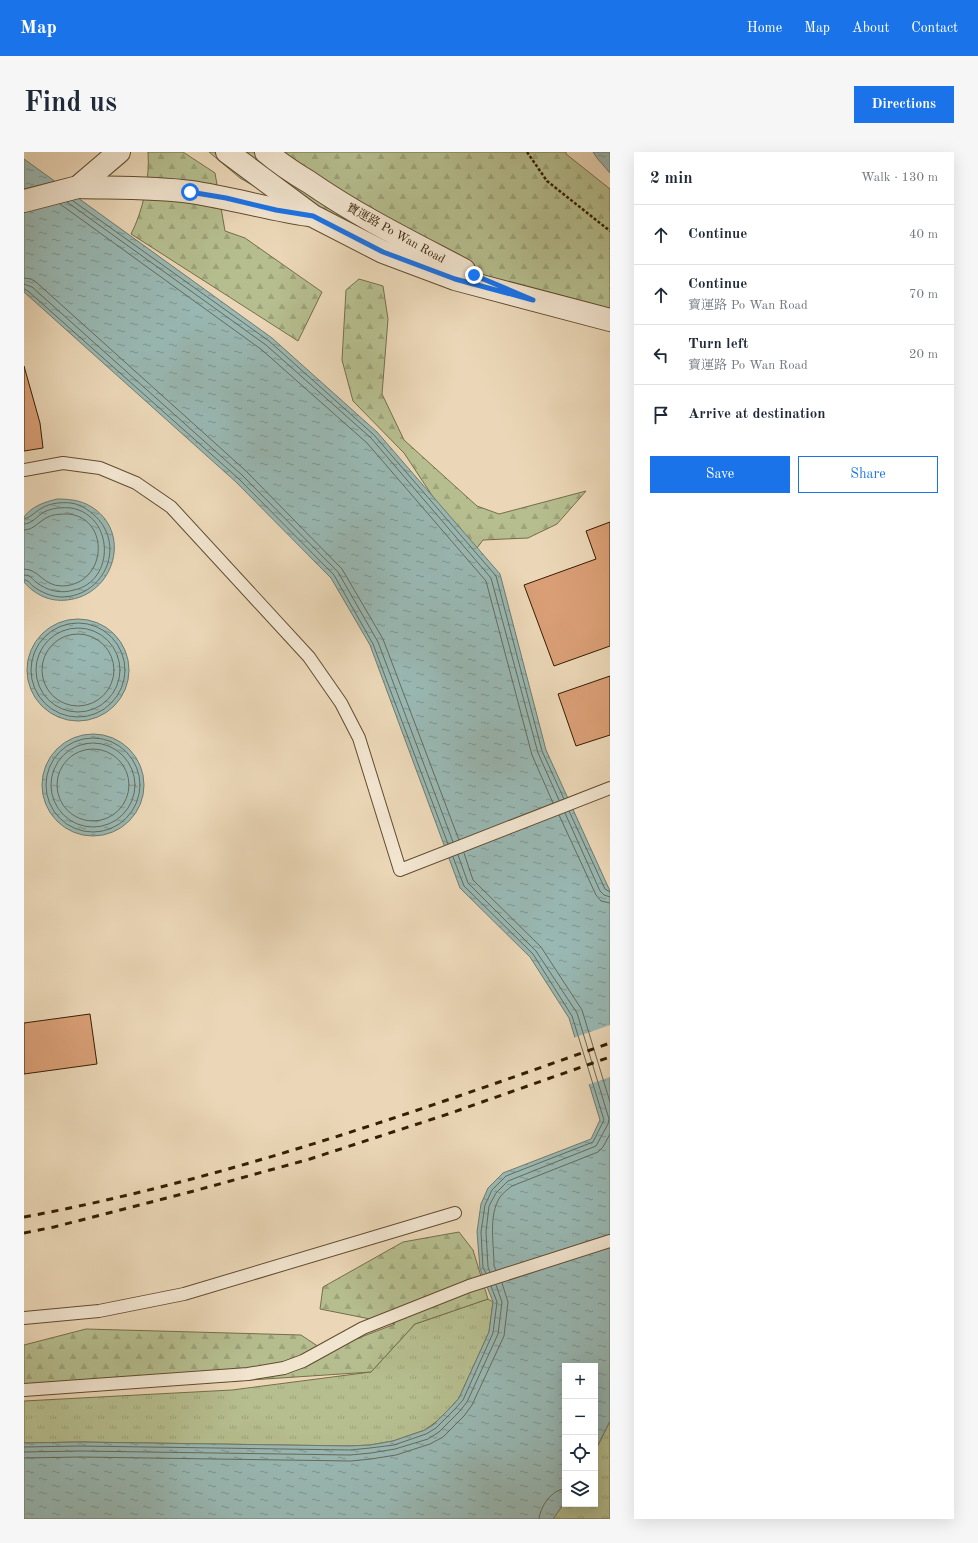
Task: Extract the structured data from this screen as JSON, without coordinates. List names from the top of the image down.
{
  "streets": {
    "street": ["寶運路 Po Wan Road"]
  },
  "page": {
    "header": "Map",
    "nav": [
      "Home",
      "Map",
      "About",
      "Contact"
    ],
    "buttons": [
      "Directions",
      ["Save", "Share"]
    ],
    "title": "Find us",
    "heading": ["2 min", "Walk · 130 m"],
    "list": [
      ["Continue", "40 m"],
      ["Continue", "寶運路 Po Wan Road", "70 m"],
      ["Turn left", "寶運路 Po Wan Road", "20 m"],
      "Arrive at destination"
    ],
    "map_buttons": ["+", "−"]
  }
}
